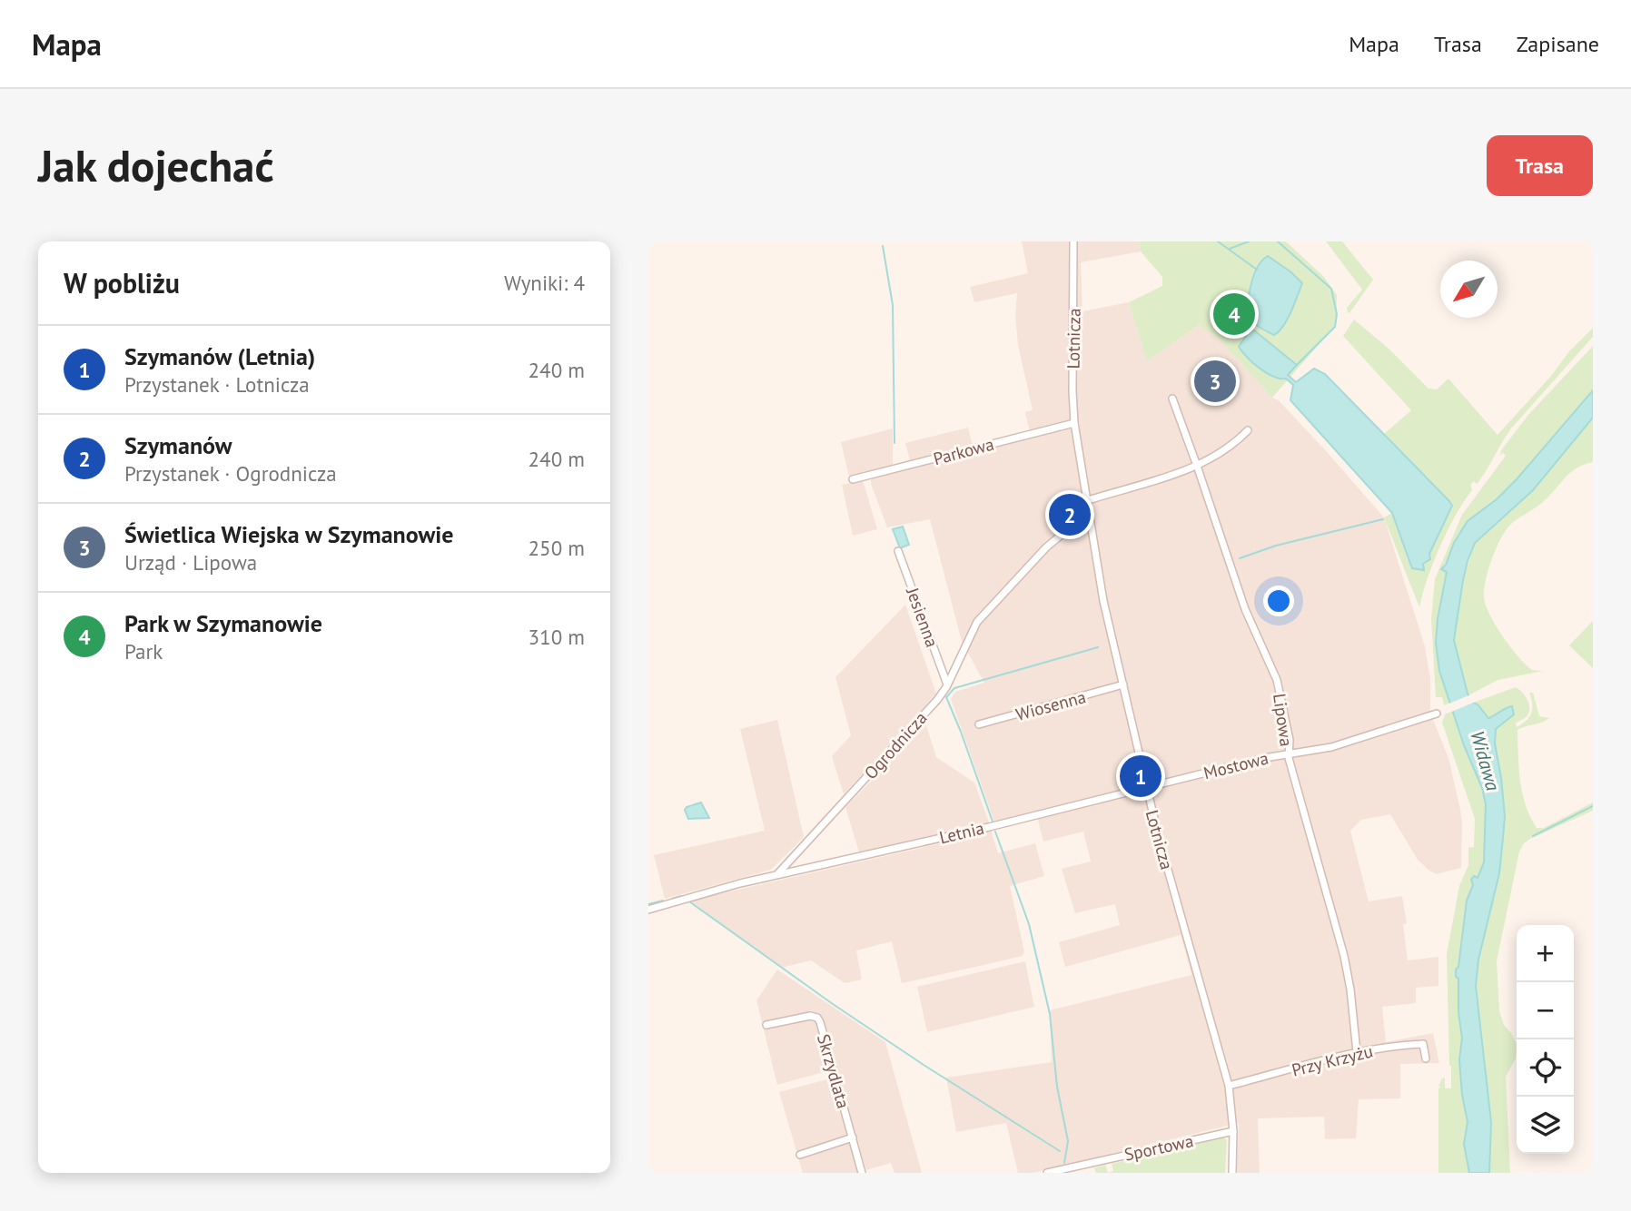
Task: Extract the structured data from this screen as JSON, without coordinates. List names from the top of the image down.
{
  "streets": {
    "street": [
      "Lotnicza",
      "Parkowa",
      "Jesienna",
      "Wiosenna",
      "Lipowa",
      "Ogrodnicza",
      "Mostowa",
      "Letnia",
      "Przy Krzyżu",
      "Skrzydlata",
      "Sportowa"
    ]
  },
  "crossings": [
    ["Lotnicza", "Parkowa"],
    ["Lotnicza", "Wiosenna"],
    ["Lotnicza", "Ogrodnicza"],
    ["Lotnicza", "Mostowa"],
    ["Lotnicza", "Letnia"],
    ["Lotnicza", "Przy Krzyżu"],
    ["Lotnicza", "Sportowa"],
    ["Jesienna", "Ogrodnicza"],
    ["Lipowa", "Ogrodnicza"],
    ["Lipowa", "Mostowa"],
    ["Lipowa", "Przy Krzyżu"],
    ["Ogrodnicza", "Letnia"],
    ["Mostowa", "Letnia"]
  ],
  "water": ["Widawa"],
  "north": "bottom left",
  "page": {
    "header": "Mapa",
    "nav": ["Mapa", "Trasa", "Zapisane"],
    "buttons": "Trasa",
    "title": "Jak dojechać",
    "heading": ["W pobliżu", "Wyniki: 4"],
    "pins": [
      "4",
      "3",
      "2",
      "1"
    ],
    "list": [
      {
        "mark": "1",
        "name": "Szymanów (Letnia)",
        "note": "Przystanek · Lotnicza",
        "value": "240 m"
      },
      {
        "mark": "2",
        "name": "Szymanów",
        "note": "Przystanek · Ogrodnicza",
        "value": "240 m"
      },
      {
        "mark": "3",
        "name": "Świetlica Wiejska w Szymanowie",
        "note": "Urząd · Lipowa",
        "value": "250 m"
      },
      {
        "mark": "4",
        "name": "Park w Szymanowie",
        "note": "Park",
        "value": "310 m"
      }
    ],
    "map_buttons": ["+", "−"]
  }
}
